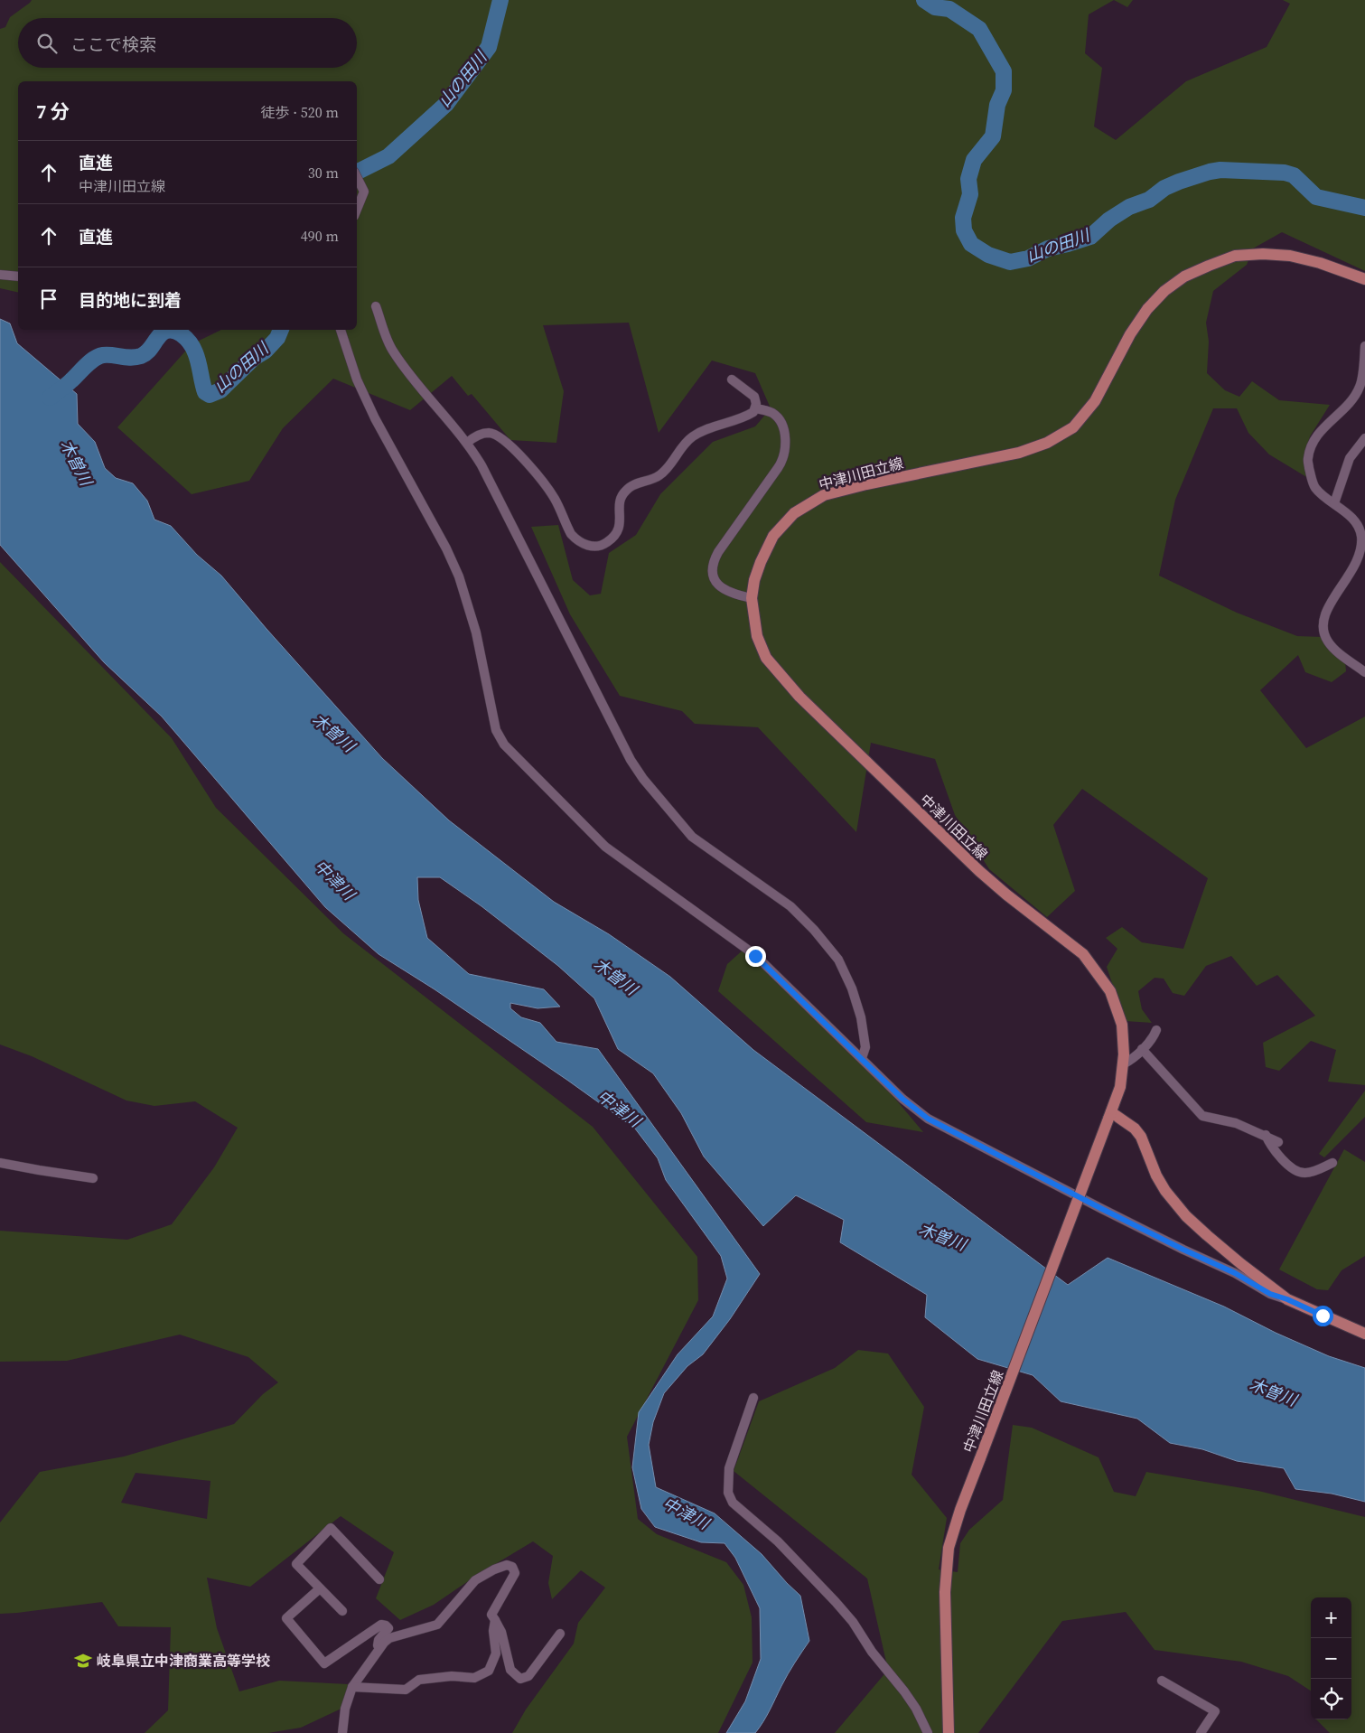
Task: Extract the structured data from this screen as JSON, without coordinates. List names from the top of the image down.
{
  "streets": {
    "main road": ["中津川田立線"]
  },
  "water": ["山の田川", "木曽川", "中津川"],
  "places": {
    "school or university": ["岐阜県立中津商業高等学校"]
  },
  "page": {
    "search": "ここで検索",
    "heading": ["7 分", "徒歩 · 520 m"],
    "list": [
      ["直進", "中津川田立線", "30 m"],
      ["直進", "490 m"],
      "目的地に到着"
    ],
    "map_buttons": ["+", "−"]
  }
}
